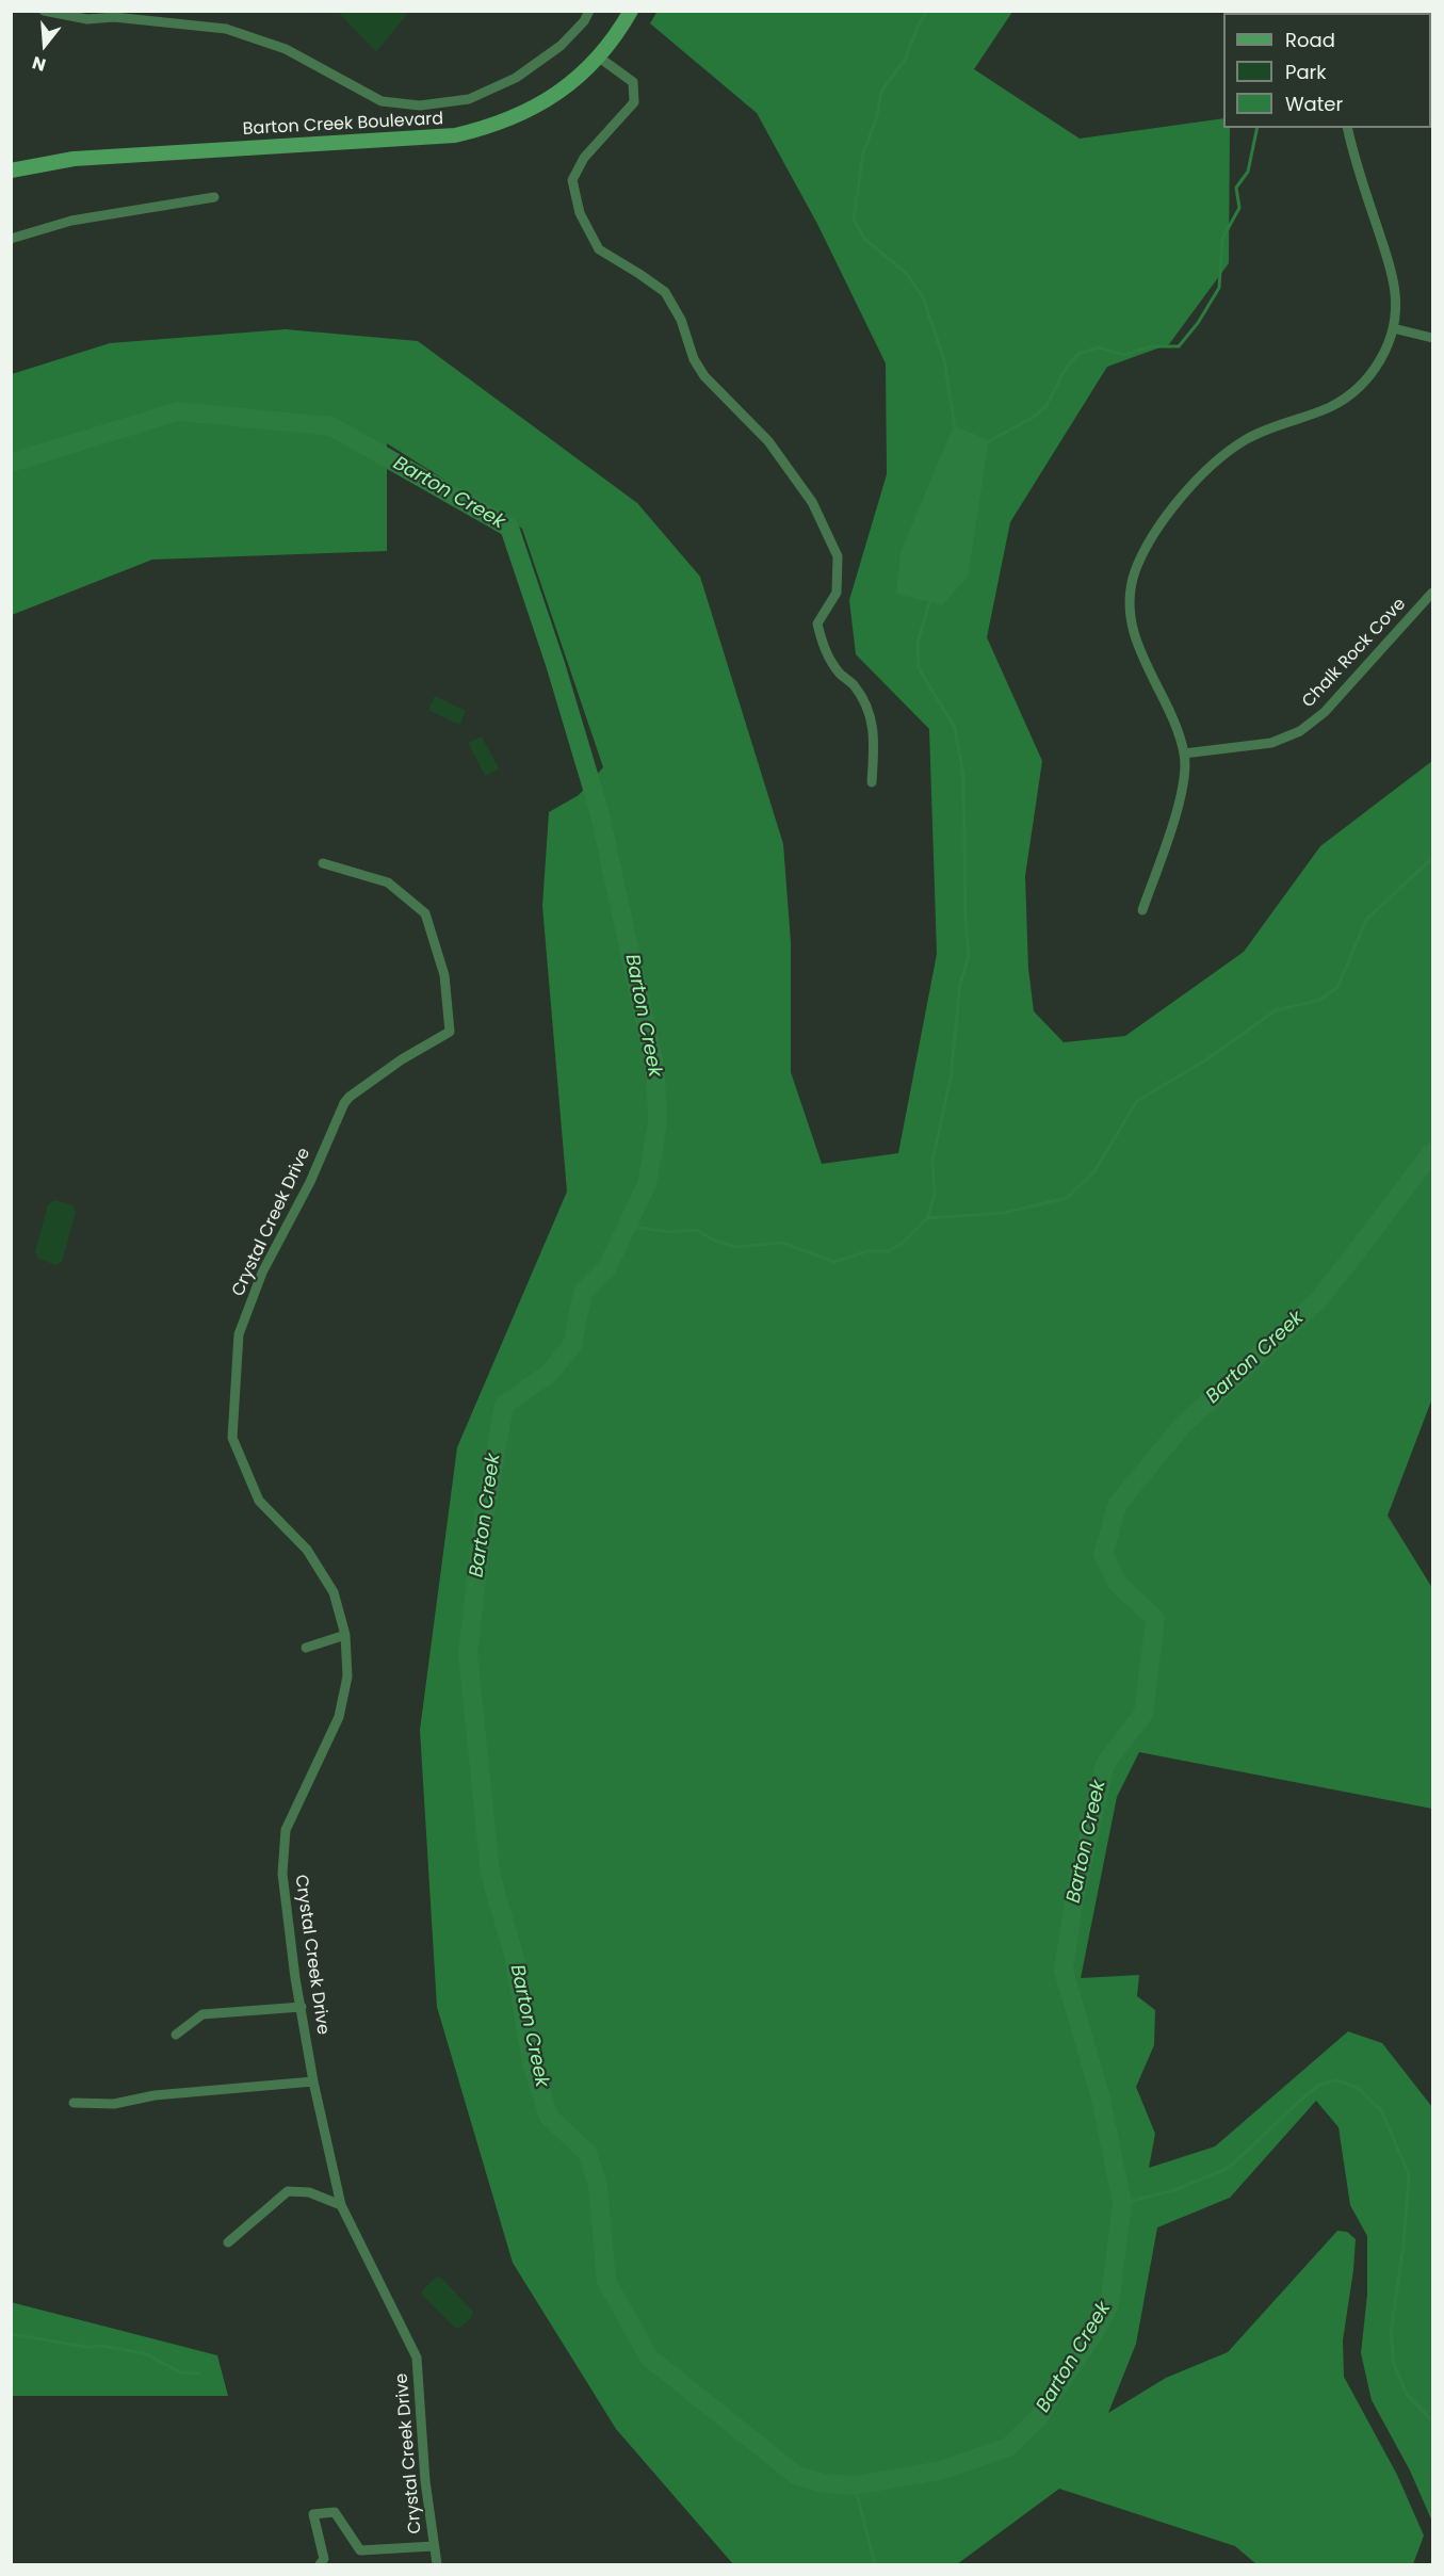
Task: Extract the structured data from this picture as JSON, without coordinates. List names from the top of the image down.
{
  "streets": {
    "street": ["Barton Creek Boulevard", "Chalk Rock Cove", "Crystal Creek Drive"]
  },
  "water": ["Barton Creek"],
  "legend": ["Road", "Park", "Water"],
  "north": "bottom"
}
